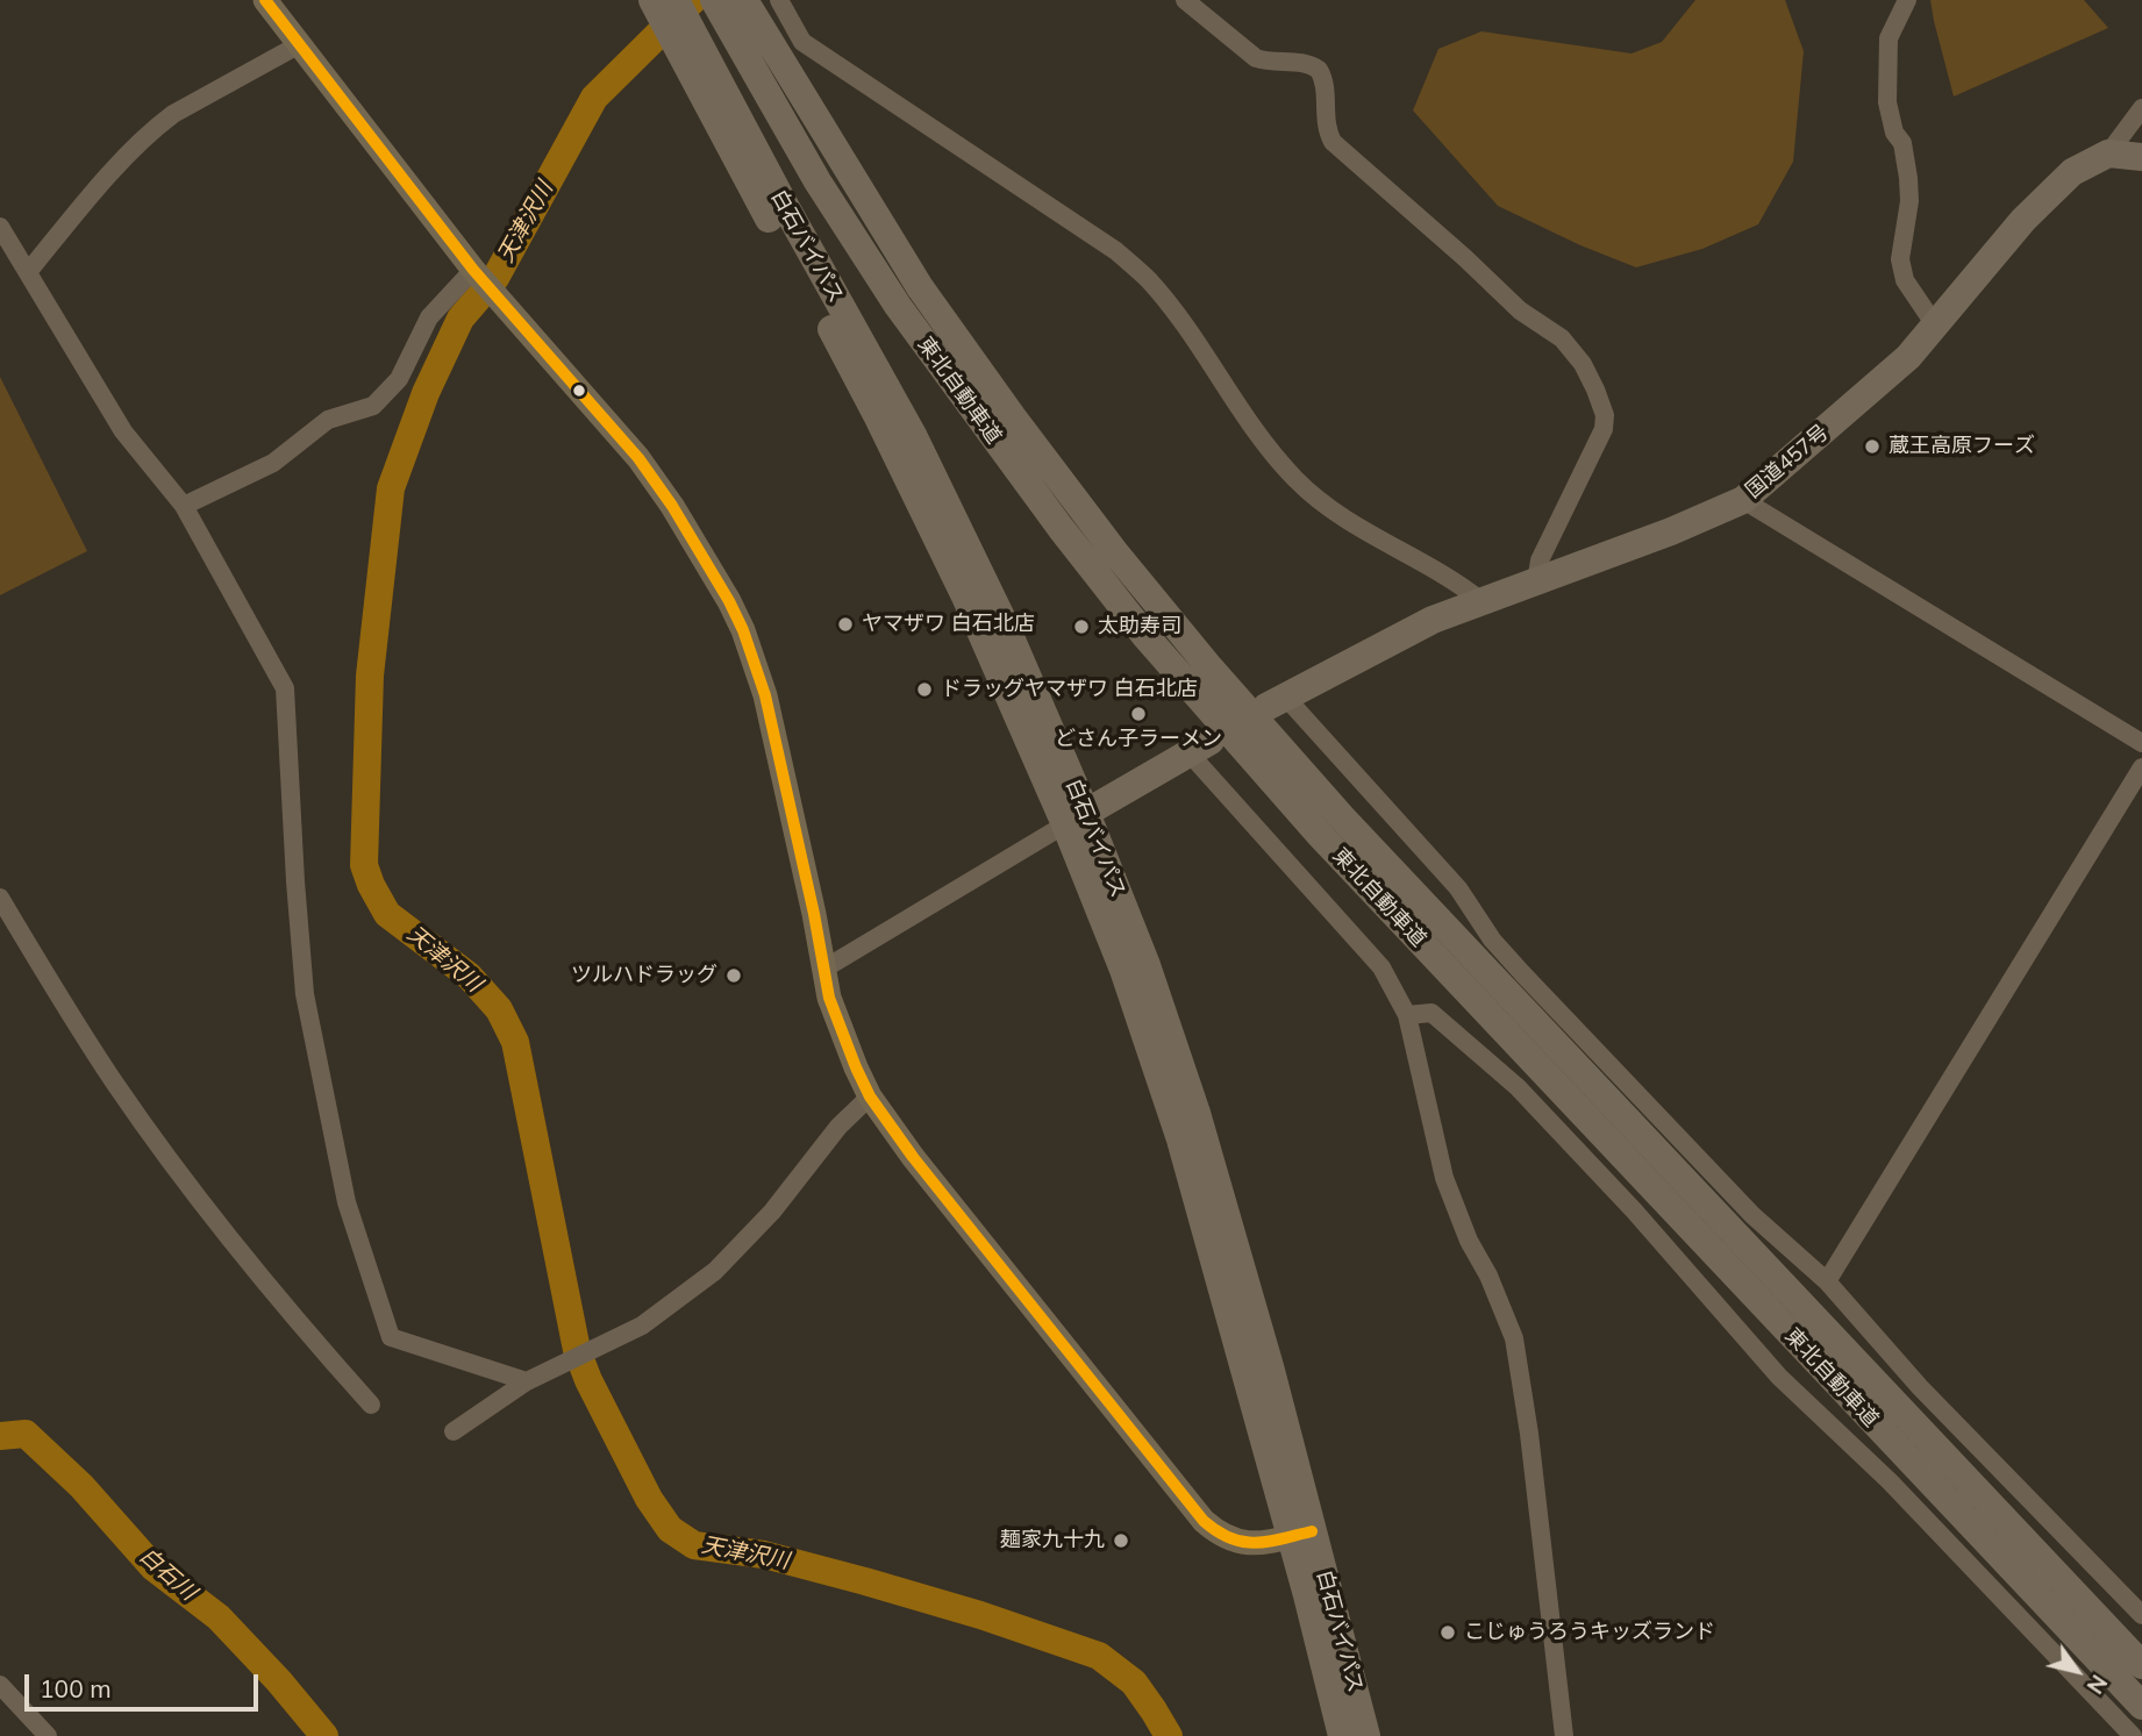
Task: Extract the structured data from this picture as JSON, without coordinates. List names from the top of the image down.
{
  "streets": {
    "highway": ["白石バイパス", "東北自動車道", "国道457号"]
  },
  "water": ["天津沢川", "白石川"],
  "places": [
    "蔵王高原フーズ",
    "ヤマザワ 白石北店",
    "太助寿司",
    "ドラッグヤマザワ 白石北店",
    "どさん子ラーメン",
    "ツルハドラッグ",
    "麺家九十九",
    "こじゅうろうキッズランド"
  ],
  "scale_bar": "100 m",
  "north": "bottom right"
}
